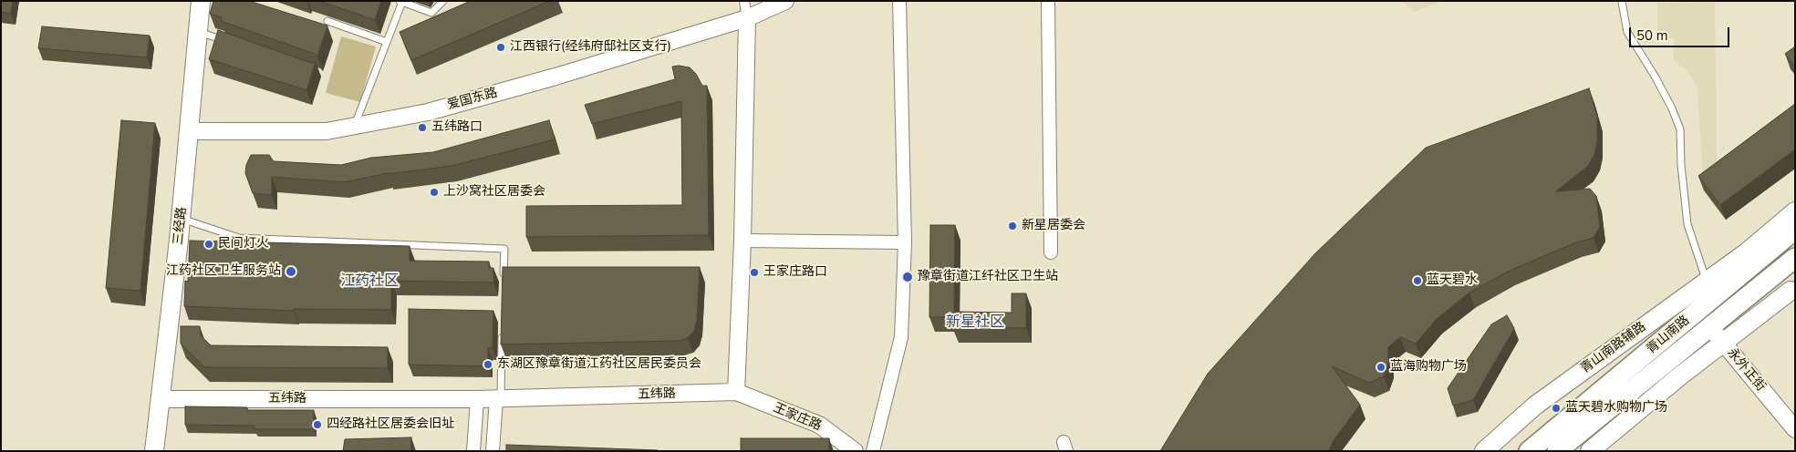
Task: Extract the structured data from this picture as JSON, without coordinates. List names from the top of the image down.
{
  "streets": {
    "main road": ["三经路", "青山南路", "青山南路辅路"],
    "street": [
      "爱国东路",
      "永外正街",
      "五纬路",
      "王家庄路"
    ]
  },
  "crossings": [
    ["爱国东路", "三经路"],
    ["三经路", "五纬路"],
    ["青山南路", "永外正街"],
    ["五纬路", "王家庄路"]
  ],
  "districts": ["江药社区", "新星社区"],
  "places": [
    "江西银行(经纬府邸社区支行)",
    "五纬路口",
    "上沙窝社区居委会",
    "新星居委会",
    "民间灯火",
    "江药社区卫生服务站",
    "王家庄路口",
    "豫章街道江纤社区卫生站",
    "蓝天碧水",
    "东湖区豫章街道江药社区居民委员会",
    "蓝海购物广场",
    "蓝天碧水购物广场",
    "四经路社区居委会旧址"
  ],
  "scale_bar": "50 m"
}
